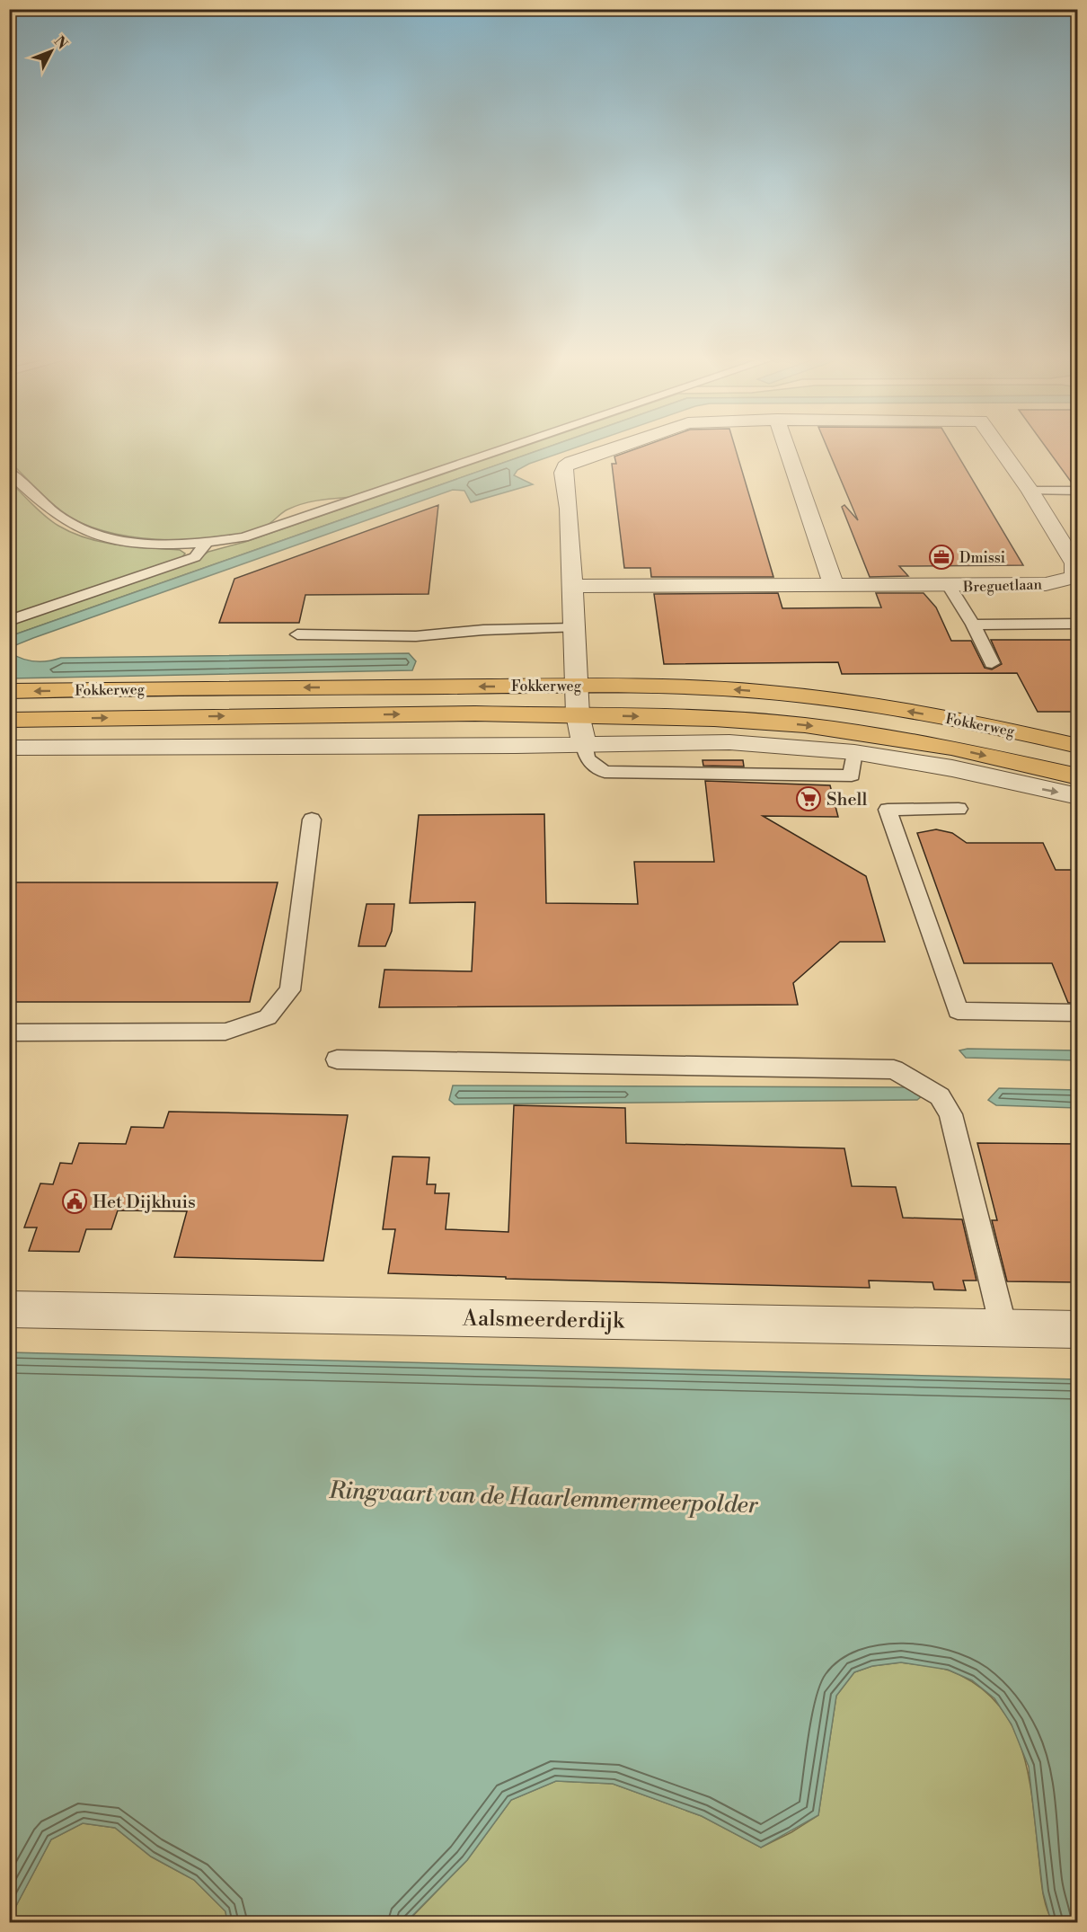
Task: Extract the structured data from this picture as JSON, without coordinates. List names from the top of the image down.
{
  "streets": {
    "main road": ["Fokkerweg"],
    "street": ["Breguetlaan", "Aalsmeerderdijk"]
  },
  "crossings": [
    ["Breguetlaan", "Fokkerweg"]
  ],
  "water": ["Ringvaart van de Haarlemmermeerpolder"],
  "places": {
    "office": ["Dmissi"],
    "supermarket": ["Shell"],
    "public building": ["Het Dijkhuis"]
  },
  "north": "top right"
}
